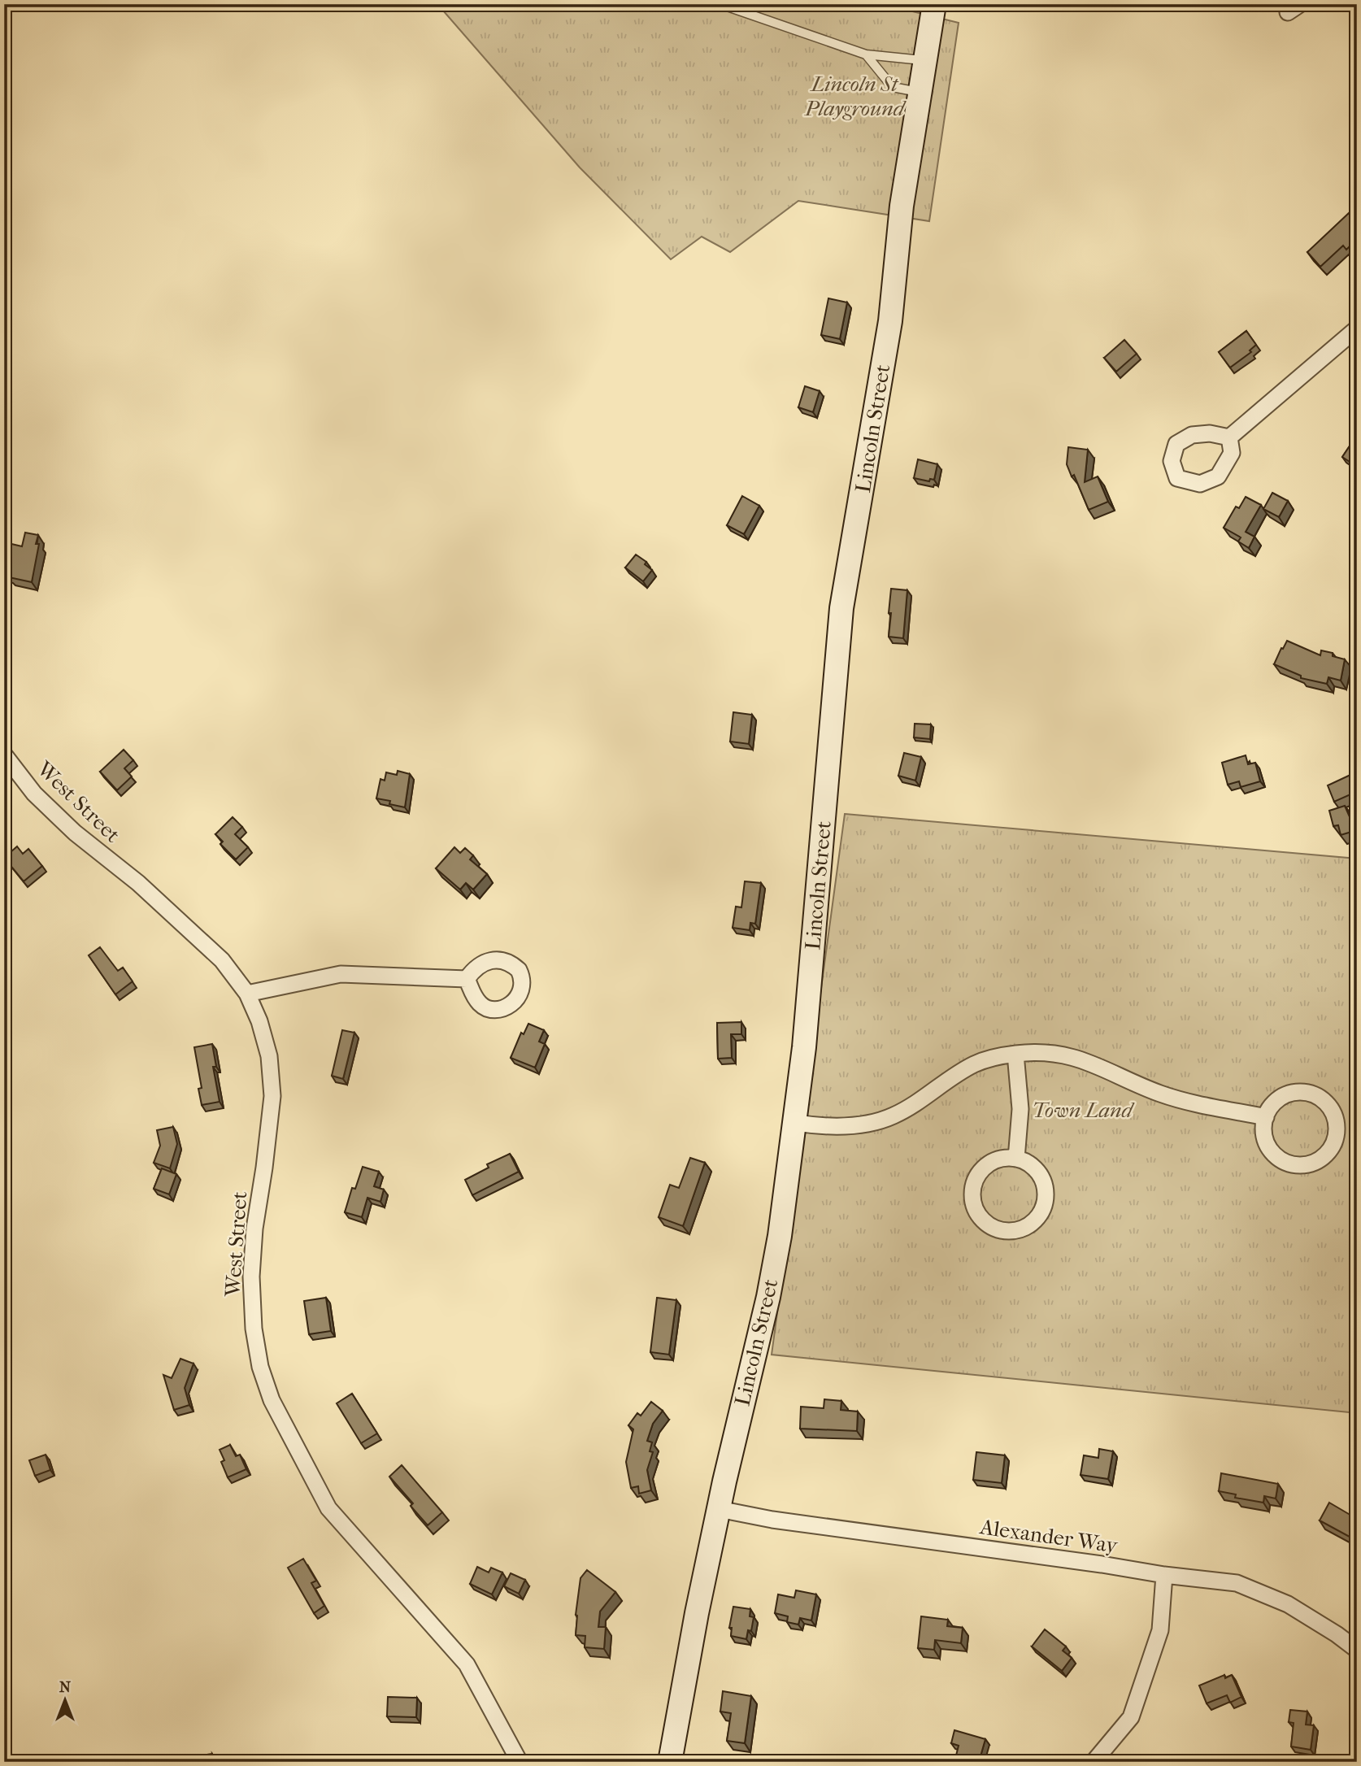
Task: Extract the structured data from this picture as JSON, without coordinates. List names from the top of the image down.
{
  "streets": {
    "main road": ["Lincoln Street"],
    "street": ["West Street", "Alexander Way"]
  },
  "crossings": [
    ["Lincoln Street", "Alexander Way"]
  ],
  "parks": ["Lincoln St Playground", "Town Land"],
  "north": "top"
}
